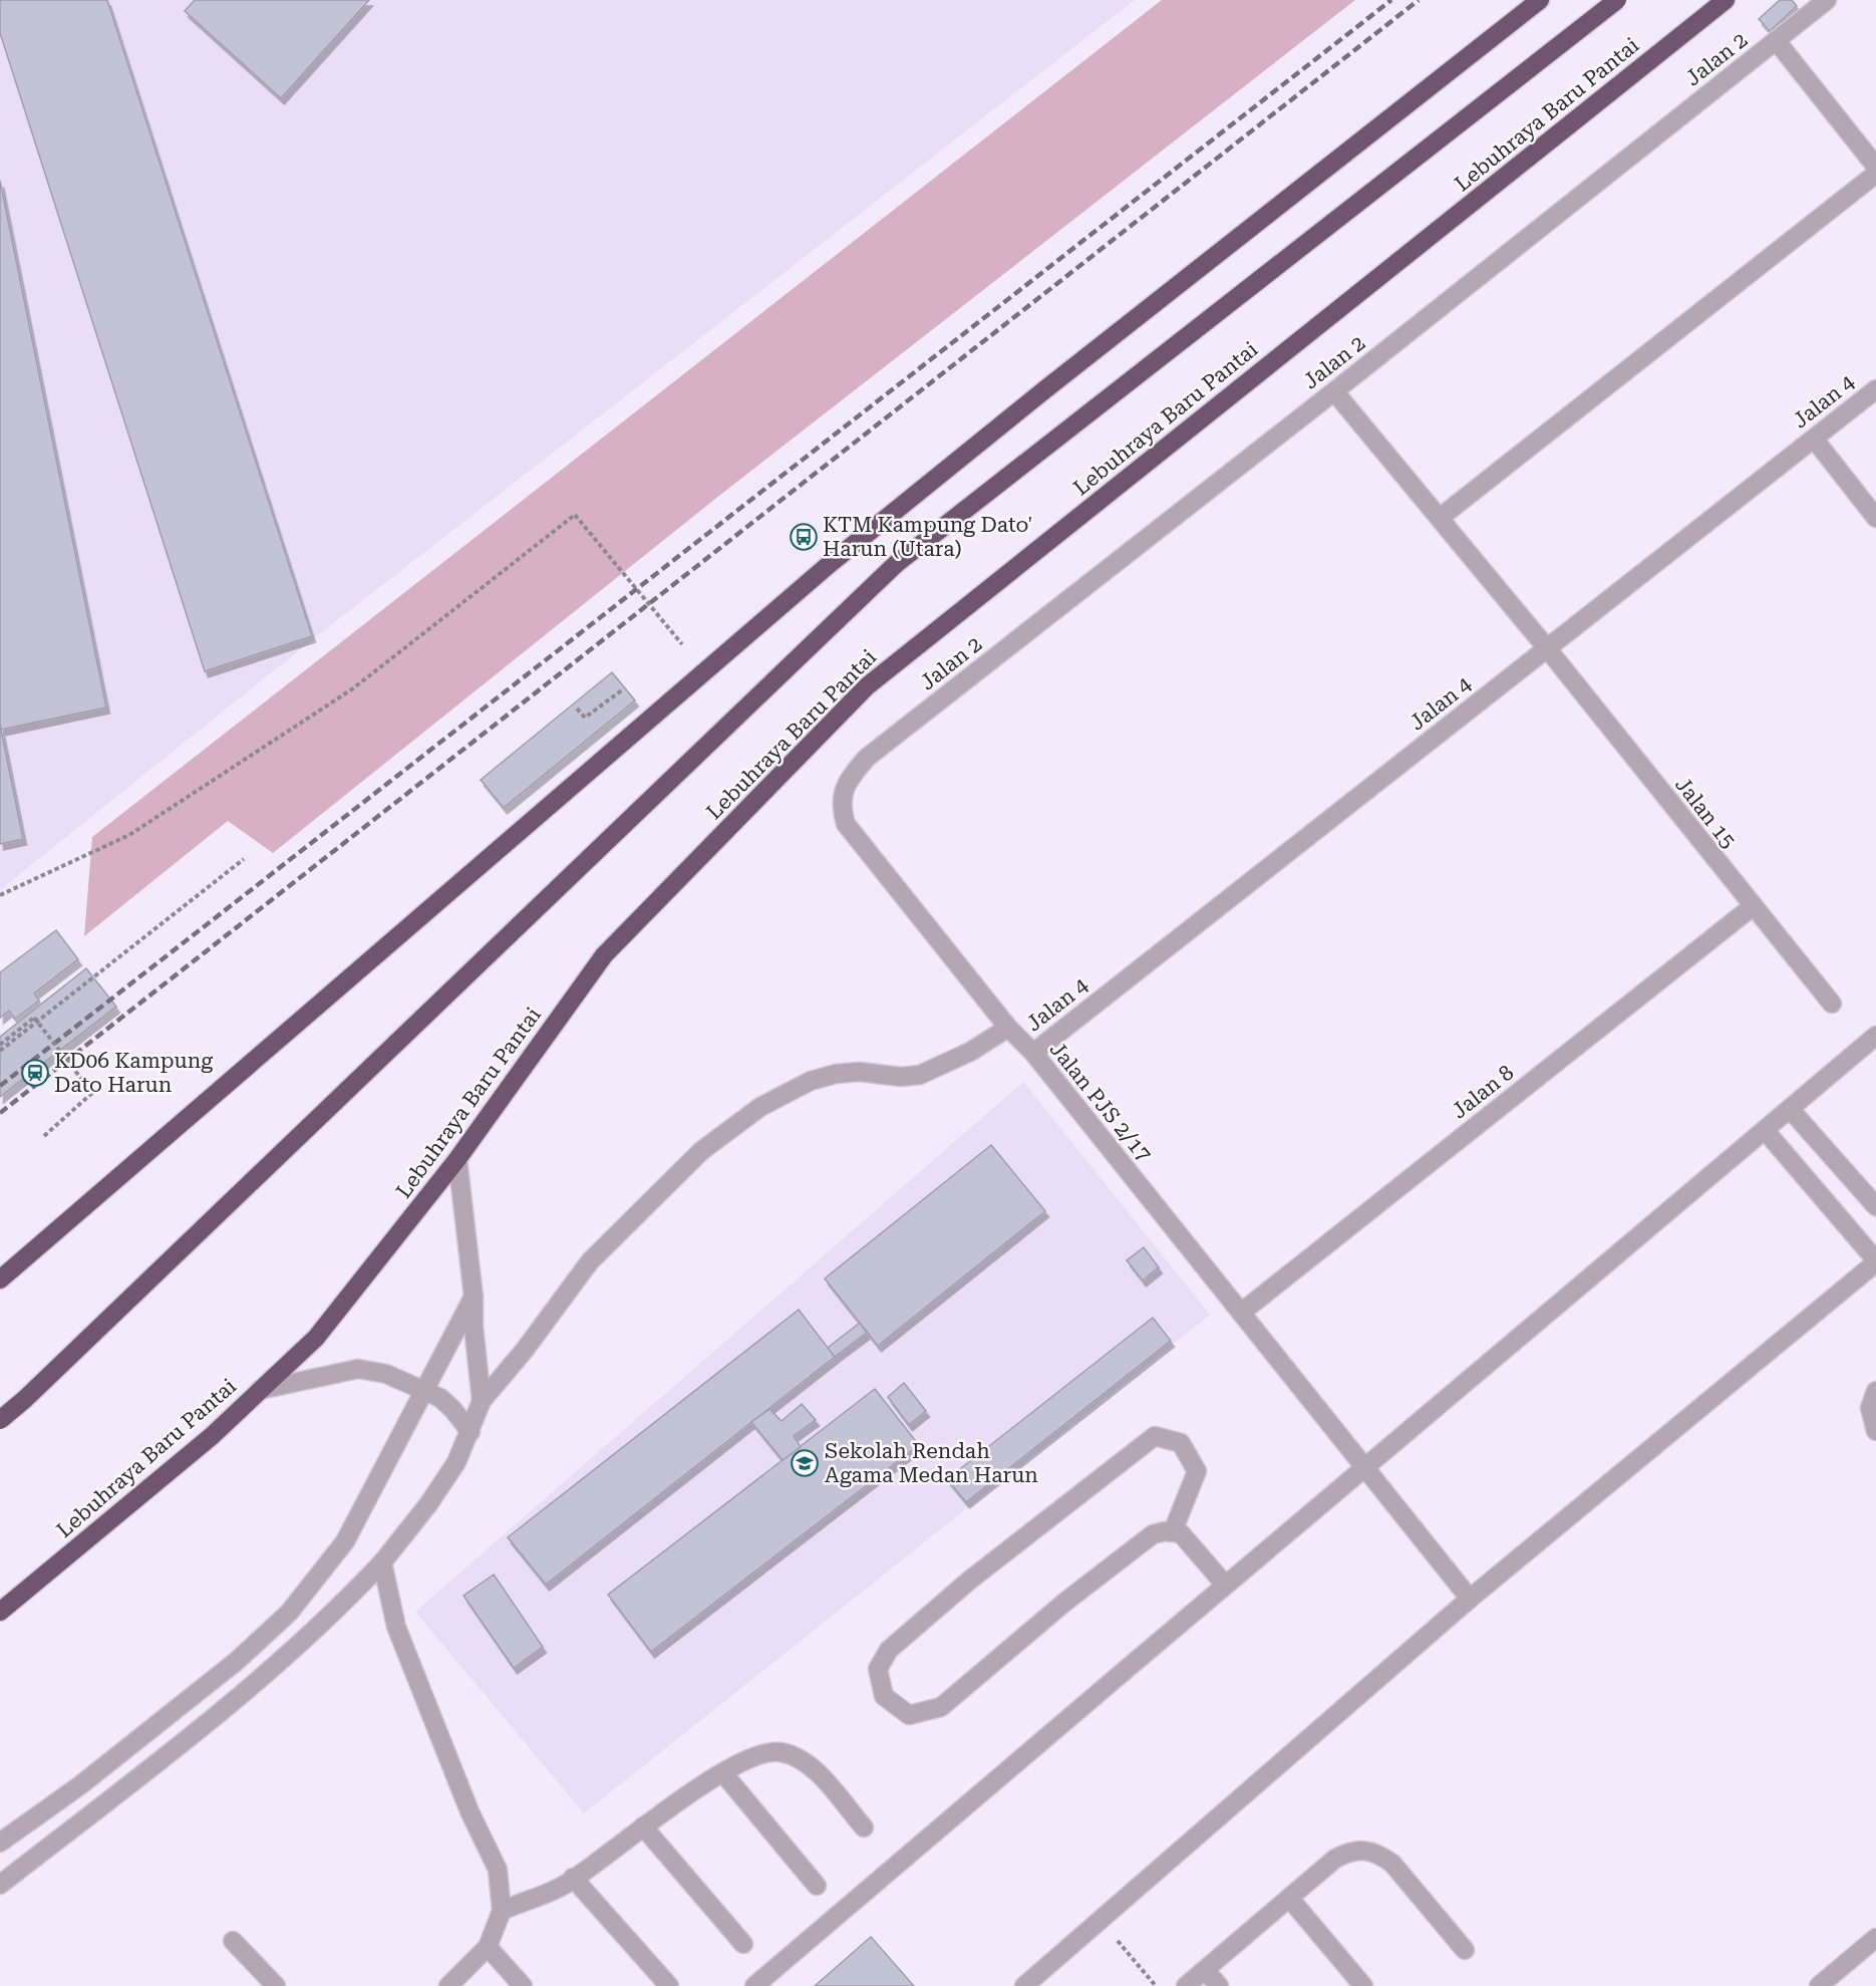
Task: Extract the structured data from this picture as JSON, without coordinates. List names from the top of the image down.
{
  "streets": {
    "highway": ["Lebuhraya Baru Pantai"],
    "street": [
      "Jalan 2",
      "Jalan 4",
      "Jalan 15",
      "Jalan 8",
      "Jalan PJS 2/17"
    ]
  },
  "crossings": [
    ["Jalan 2", "Jalan 15"],
    ["Jalan 2", "Jalan PJS 2/17"],
    ["Jalan 4", "Jalan 15"],
    ["Jalan 4", "Jalan PJS 2/17"],
    ["Jalan 15", "Jalan 8"],
    ["Jalan 8", "Jalan PJS 2/17"]
  ],
  "places": {
    "bus stop": ["KTM Kampung Dato' Harun (Utara)"],
    "station": ["KD06 Kampung Dato Harun"],
    "school or university": ["Sekolah Rendah Agama Medan Harun"]
  }
}
